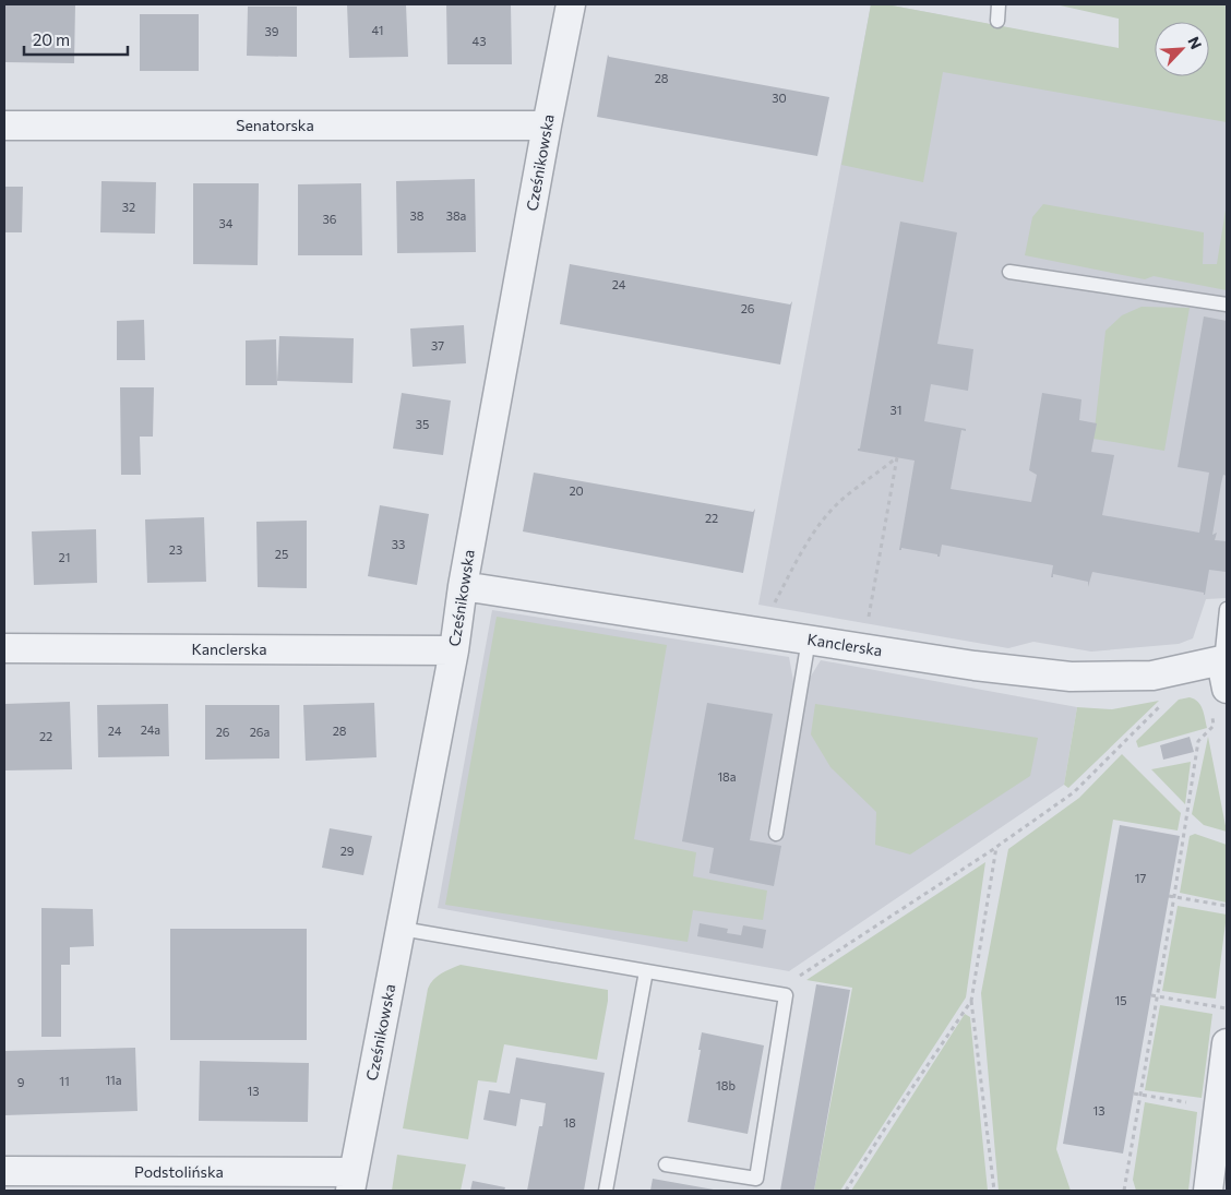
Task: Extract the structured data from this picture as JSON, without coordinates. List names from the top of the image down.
{
  "streets": {
    "street": [
      "Senatorska",
      "Cześnikowska",
      "Kanclerska",
      "Podstolińska"
    ]
  },
  "crossings": [
    ["Senatorska", "Cześnikowska"],
    ["Cześnikowska", "Kanclerska"],
    ["Cześnikowska", "Podstolińska"]
  ],
  "house_numbers": [
    "41",
    "39",
    "43",
    "28",
    "30",
    "32",
    "38",
    "38a",
    "36",
    "34",
    "24",
    "26",
    "37",
    "31",
    "35",
    "20",
    "22",
    "33",
    "23",
    "25",
    "21",
    "24a",
    "24",
    "28",
    "26",
    "26a",
    "22",
    "18a",
    "29",
    "17",
    "15",
    "11a",
    "11",
    "9",
    "18b",
    "13",
    "13",
    "18"
  ],
  "scale_bar": "20 m",
  "north": "top right"
}
